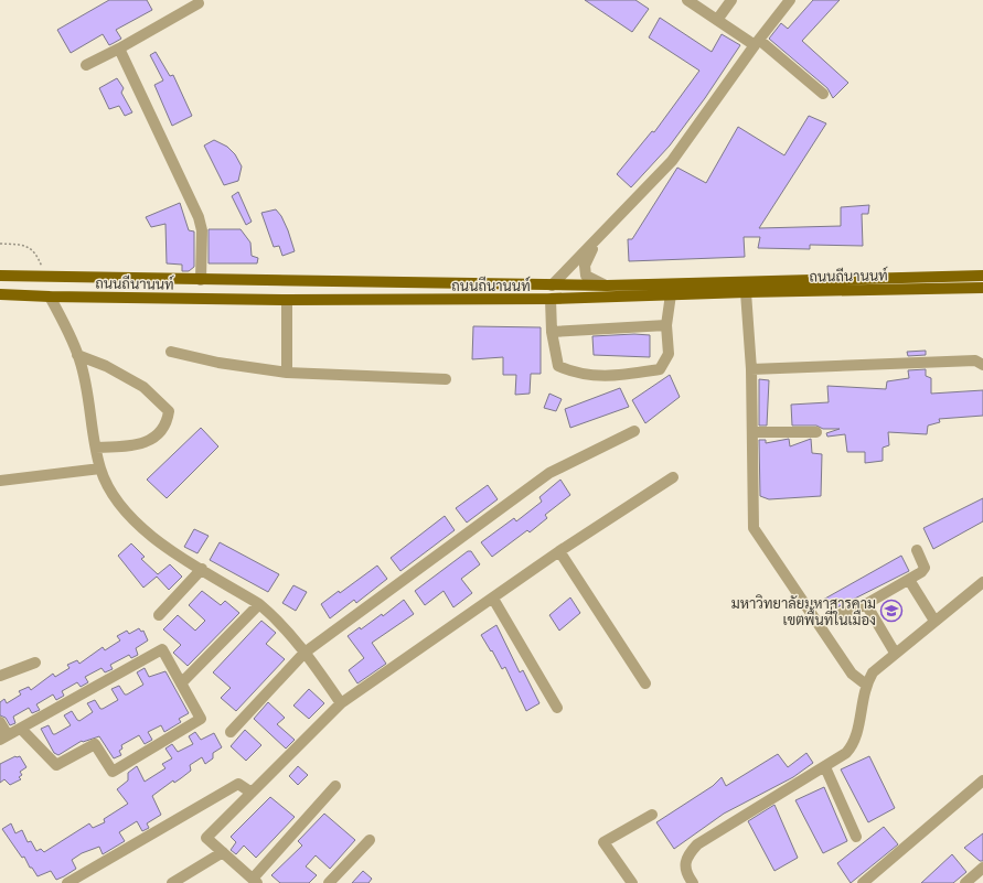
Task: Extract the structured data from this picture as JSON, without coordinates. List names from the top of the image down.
{
  "streets": {
    "main road": ["ถนนถีนานนท์"]
  },
  "places": {
    "school or university": ["มหาวิทยาลัยมหาสารคาม เขตพื้นที่ในเมือง"]
  }
}
